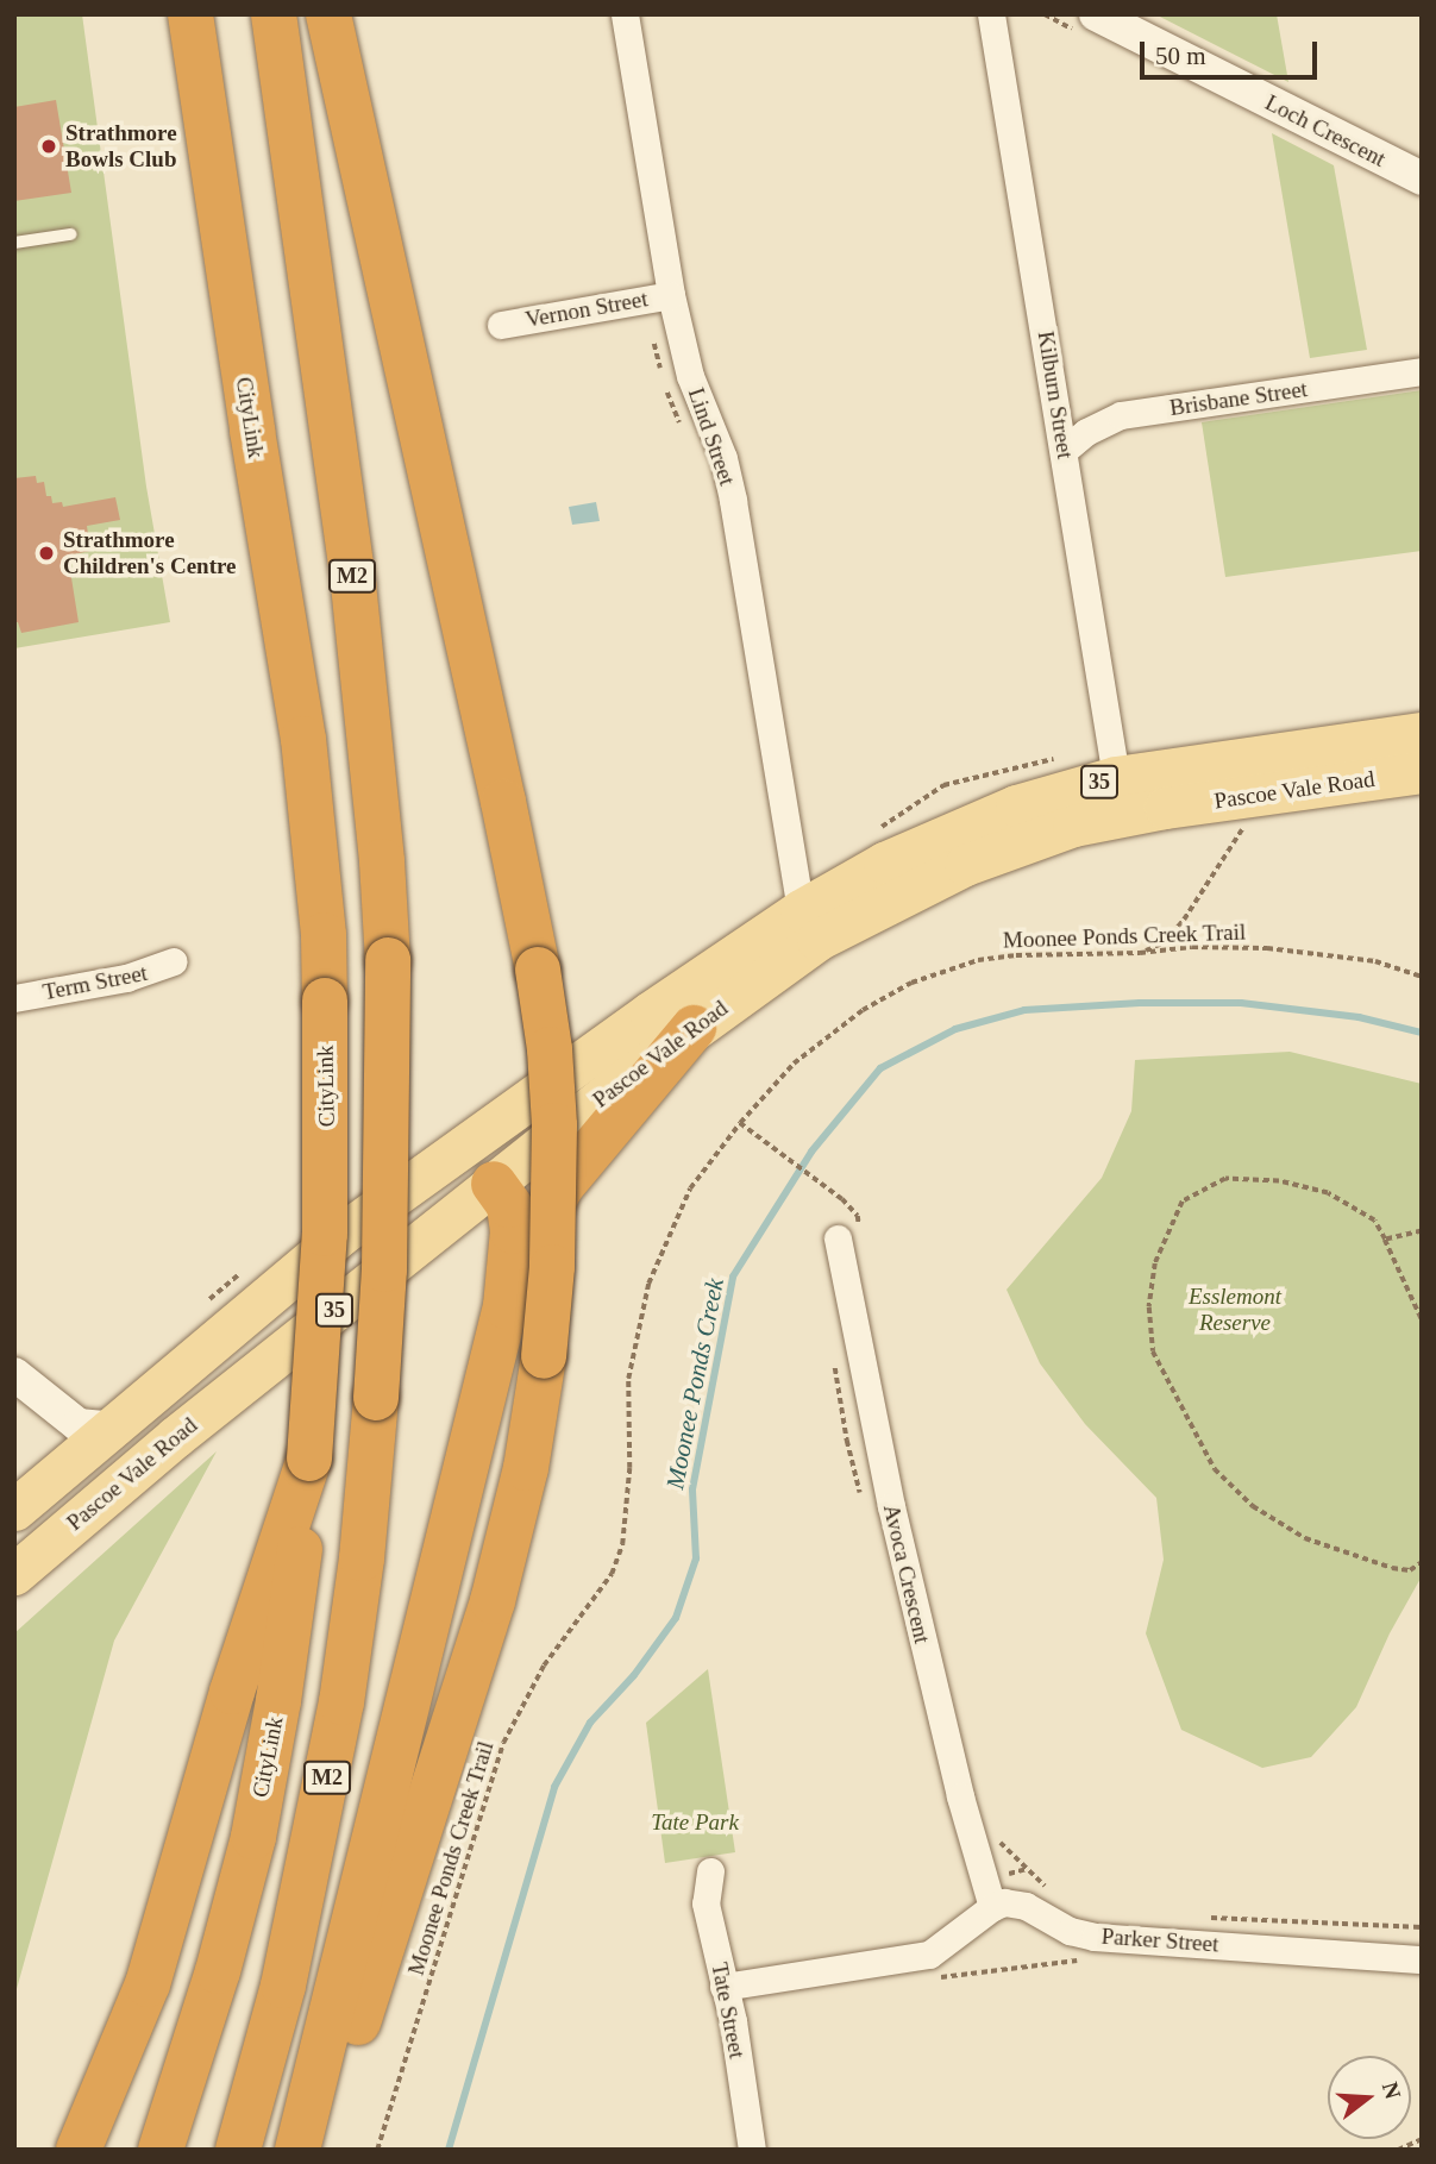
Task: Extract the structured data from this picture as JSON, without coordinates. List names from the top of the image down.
{
  "streets": {
    "highway": ["CityLink", "M2"],
    "main road": ["35", "Pascoe Vale Road"],
    "street": [
      "Loch Crescent",
      "Vernon Street",
      "Kilburn Street",
      "Brisbane Street",
      "Lind Street",
      "Term Street",
      "Avoca Crescent",
      "Parker Street",
      "Tate Street"
    ],
    "path": ["Moonee Ponds Creek Trail"]
  },
  "crossings": [
    ["Vernon Street", "Lind Street"],
    ["Kilburn Street", "Brisbane Street"],
    ["Kilburn Street", "Pascoe Vale Road"],
    ["Lind Street", "Pascoe Vale Road"],
    ["Avoca Crescent", "Parker Street"]
  ],
  "water": ["Moonee Ponds Creek"],
  "parks": ["Esslemont Reserve", "Tate Park"],
  "places": ["Strathmore Bowls Club", "Strathmore Children's Centre"],
  "scale_bar": "50 m",
  "north": "right"
}
